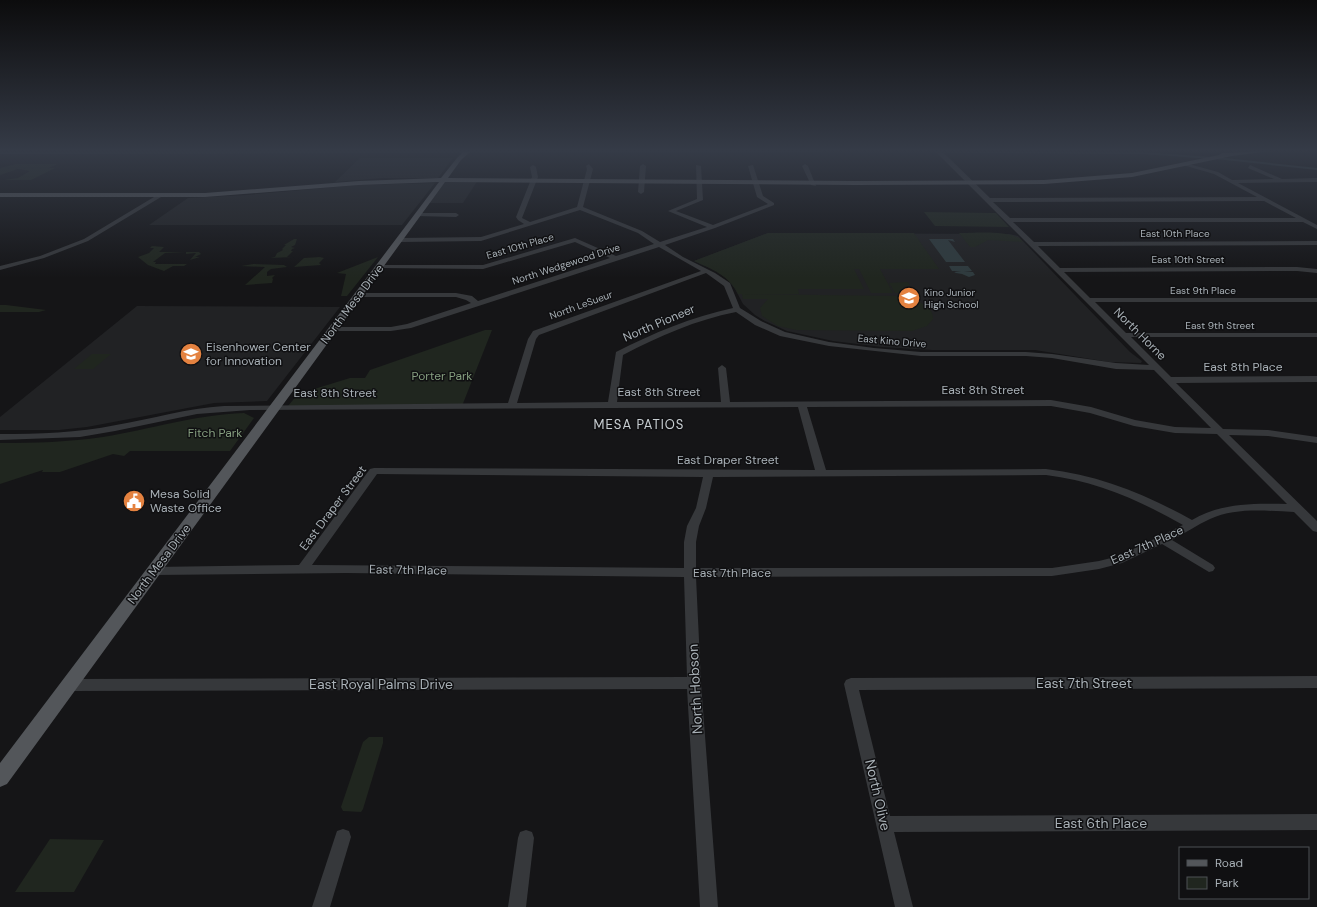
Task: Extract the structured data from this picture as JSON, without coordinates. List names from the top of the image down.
{
  "streets": {
    "main road": ["North Mesa Drive"],
    "street": [
      "East 10th Place",
      "East 10th Street",
      "North Wedgewood Drive",
      "East 9th Place",
      "North LeSueur",
      "North Pioneer",
      "East 9th Street",
      "North Horne",
      "East Kino Drive",
      "East 8th Place",
      "East 8th Street",
      "East Draper Street",
      "East 7th Place",
      "East 7th Street",
      "East Royal Palms Drive",
      "North Hobson",
      "North Olive",
      "East 6th Place"
    ]
  },
  "crossings": [
    ["East 10th Place", "North Wedgewood Drive"],
    ["East 10th Place", "North Mesa Drive"],
    ["East 10th Place", "North Horne"],
    ["East 10th Street", "North Horne"],
    ["North Wedgewood Drive", "North Mesa Drive"],
    ["East 9th Place", "North Horne"],
    ["North Mesa Drive", "East 8th Street"],
    ["North Mesa Drive", "East 7th Place"],
    ["North Mesa Drive", "East Royal Palms Drive"],
    ["North LeSueur", "East 8th Street"],
    ["North Pioneer", "East Kino Drive"],
    ["North Pioneer", "East 8th Street"],
    ["East 9th Street", "North Horne"],
    ["North Horne", "East Kino Drive"],
    ["North Horne", "East 8th Place"],
    ["North Horne", "East 8th Street"],
    ["North Horne", "East 7th Place"],
    ["East Draper Street", "East 7th Place"],
    ["East Draper Street", "North Hobson"],
    ["East 7th Place", "North Hobson"],
    ["East 7th Street", "North Olive"],
    ["East Royal Palms Drive", "North Hobson"],
    ["North Olive", "East 6th Place"]
  ],
  "districts": ["MESA PATIOS"],
  "parks": ["Porter Park", "Fitch Park"],
  "places": {
    "school or university": ["Kino Junior High School", "Eisenhower Center for Innovation"],
    "public building": ["Mesa Solid Waste Office"]
  },
  "legend": ["Road", "Park"]
}
